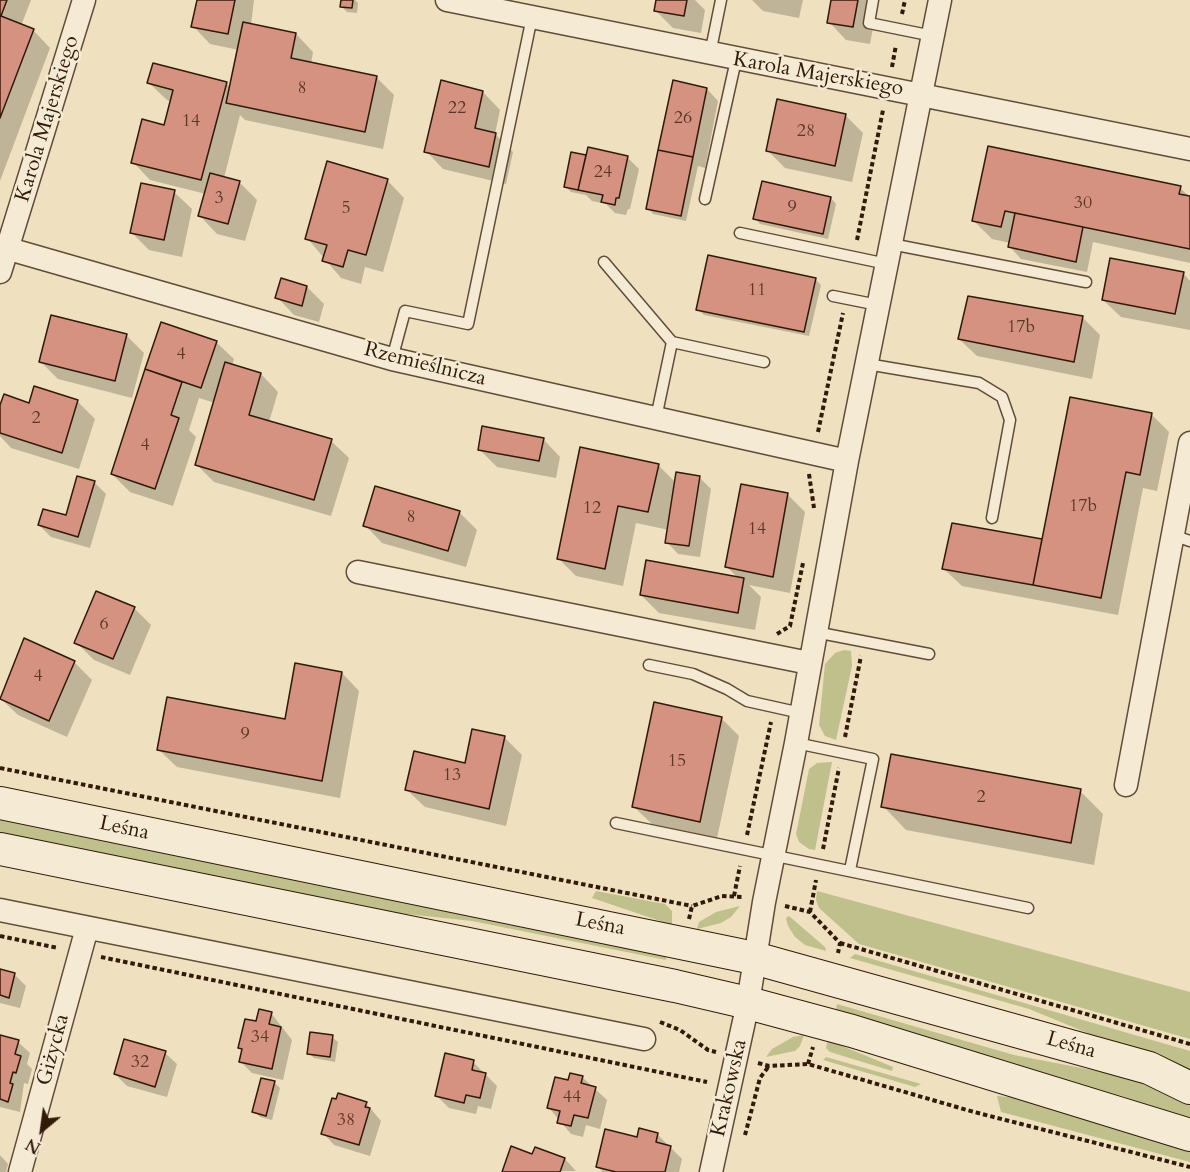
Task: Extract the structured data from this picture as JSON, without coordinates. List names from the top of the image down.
{
  "streets": {
    "main road": ["Leśna"],
    "street": [
      "Karola Majerskiego",
      "Rzemieślnicza",
      "Giżycka",
      "Krakowska"
    ]
  },
  "crossings": [
    ["Karola Majerskiego", "Rzemieślnicza"],
    ["Karola Majerskiego", "Krakowska"],
    ["Rzemieślnicza", "Krakowska"],
    ["Leśna", "Krakowska"]
  ],
  "house_numbers": [
    "8",
    "22",
    "26",
    "14",
    "28",
    "24",
    "3",
    "30",
    "9",
    "5",
    "11",
    "17b",
    "4",
    "2",
    "4",
    "17b",
    "12",
    "8",
    "14",
    "6",
    "4",
    "9",
    "15",
    "13",
    "2",
    "34",
    "32",
    "44",
    "38"
  ],
  "north": "bottom left"
}
